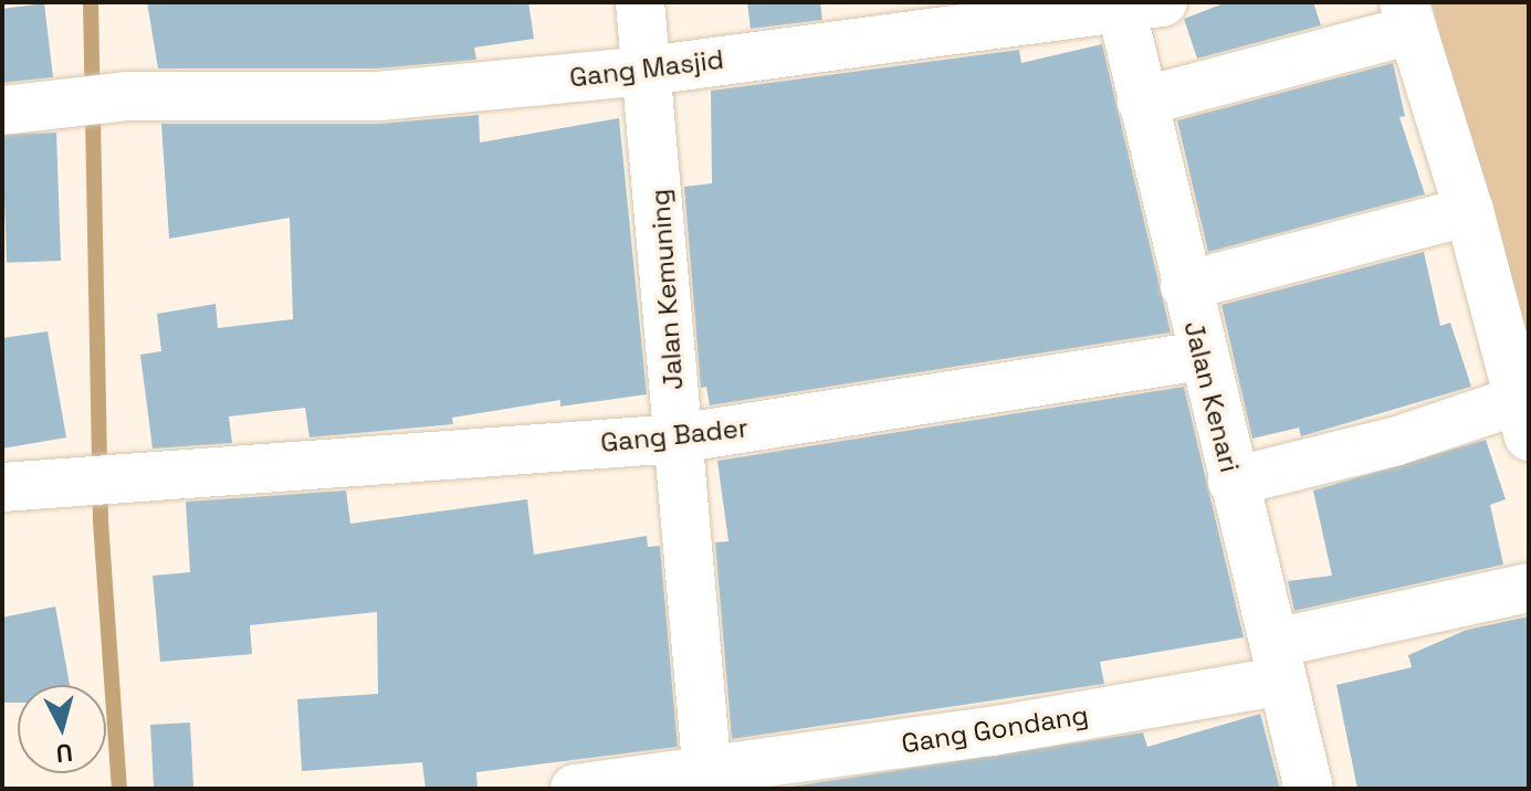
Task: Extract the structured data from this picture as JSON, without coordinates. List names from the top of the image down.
{
  "streets": {
    "street": [
      "Gang Masjid",
      "Jalan Kemuning",
      "Jalan Kenari",
      "Gang Bader",
      "Gang Gondang"
    ]
  },
  "crossings": [
    ["Gang Masjid", "Jalan Kemuning"],
    ["Gang Masjid", "Jalan Kenari"],
    ["Jalan Kemuning", "Gang Bader"],
    ["Jalan Kemuning", "Gang Gondang"],
    ["Jalan Kenari", "Gang Bader"],
    ["Jalan Kenari", "Gang Gondang"]
  ],
  "north": "bottom"
}
